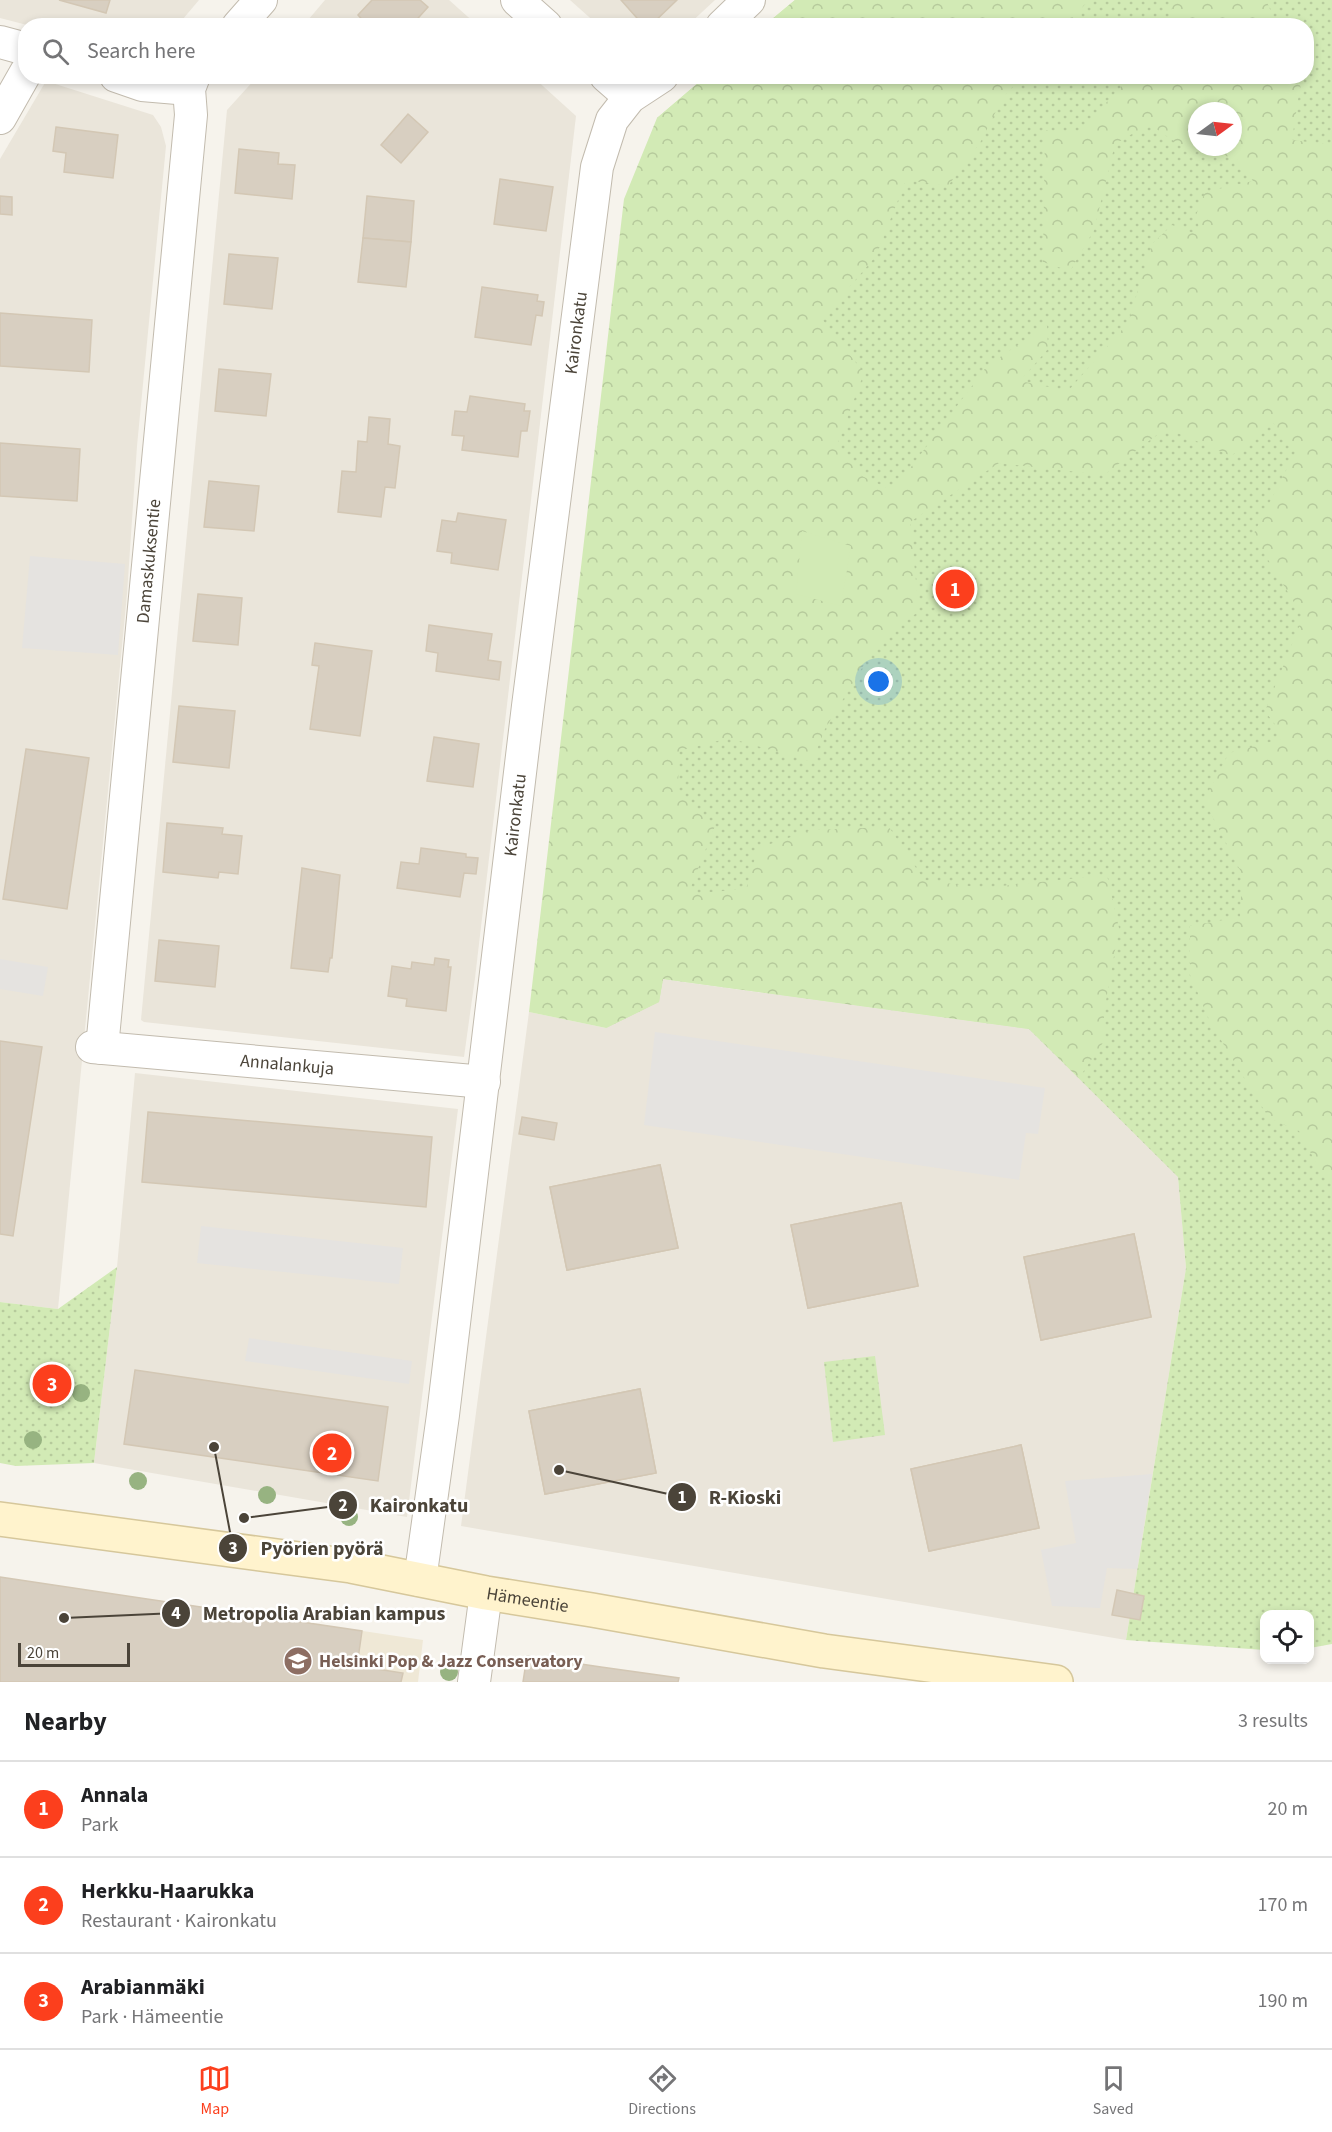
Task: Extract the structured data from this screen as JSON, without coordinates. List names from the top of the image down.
{
  "streets": {
    "main road": ["Hämeentie"],
    "street": ["Kaironkatu", "Damaskuksentie", "Annalankuja"]
  },
  "crossings": [
    ["Kaironkatu", "Annalankuja"],
    ["Kaironkatu", "Hämeentie"],
    ["Damaskuksentie", "Annalankuja"]
  ],
  "places": {
    "other": [
      "Pyörien pyörä",
      "R-Kioski",
      "Kaironkatu",
      "Metropolia Arabian kampus"
    ],
    "school or university": ["Helsinki Pop & Jazz Conservatory"]
  },
  "scale_bar": "20 m",
  "north": "right",
  "page": {
    "search": "Search here",
    "pins": ["1", "3", "2"],
    "scale": "20 m",
    "heading": ["Nearby", "3 results"],
    "list": [
      {
        "mark": "1",
        "name": "Annala",
        "note": "Park",
        "value": "20 m"
      },
      {
        "mark": "2",
        "name": "Herkku-Haarukka",
        "note": "Restaurant · Kaironkatu",
        "value": "170 m"
      },
      {
        "mark": "3",
        "name": "Arabianmäki",
        "note": "Park · Hämeentie",
        "value": "190 m"
      }
    ],
    "nav": ["Map", "Directions", "Saved"]
  }
}
